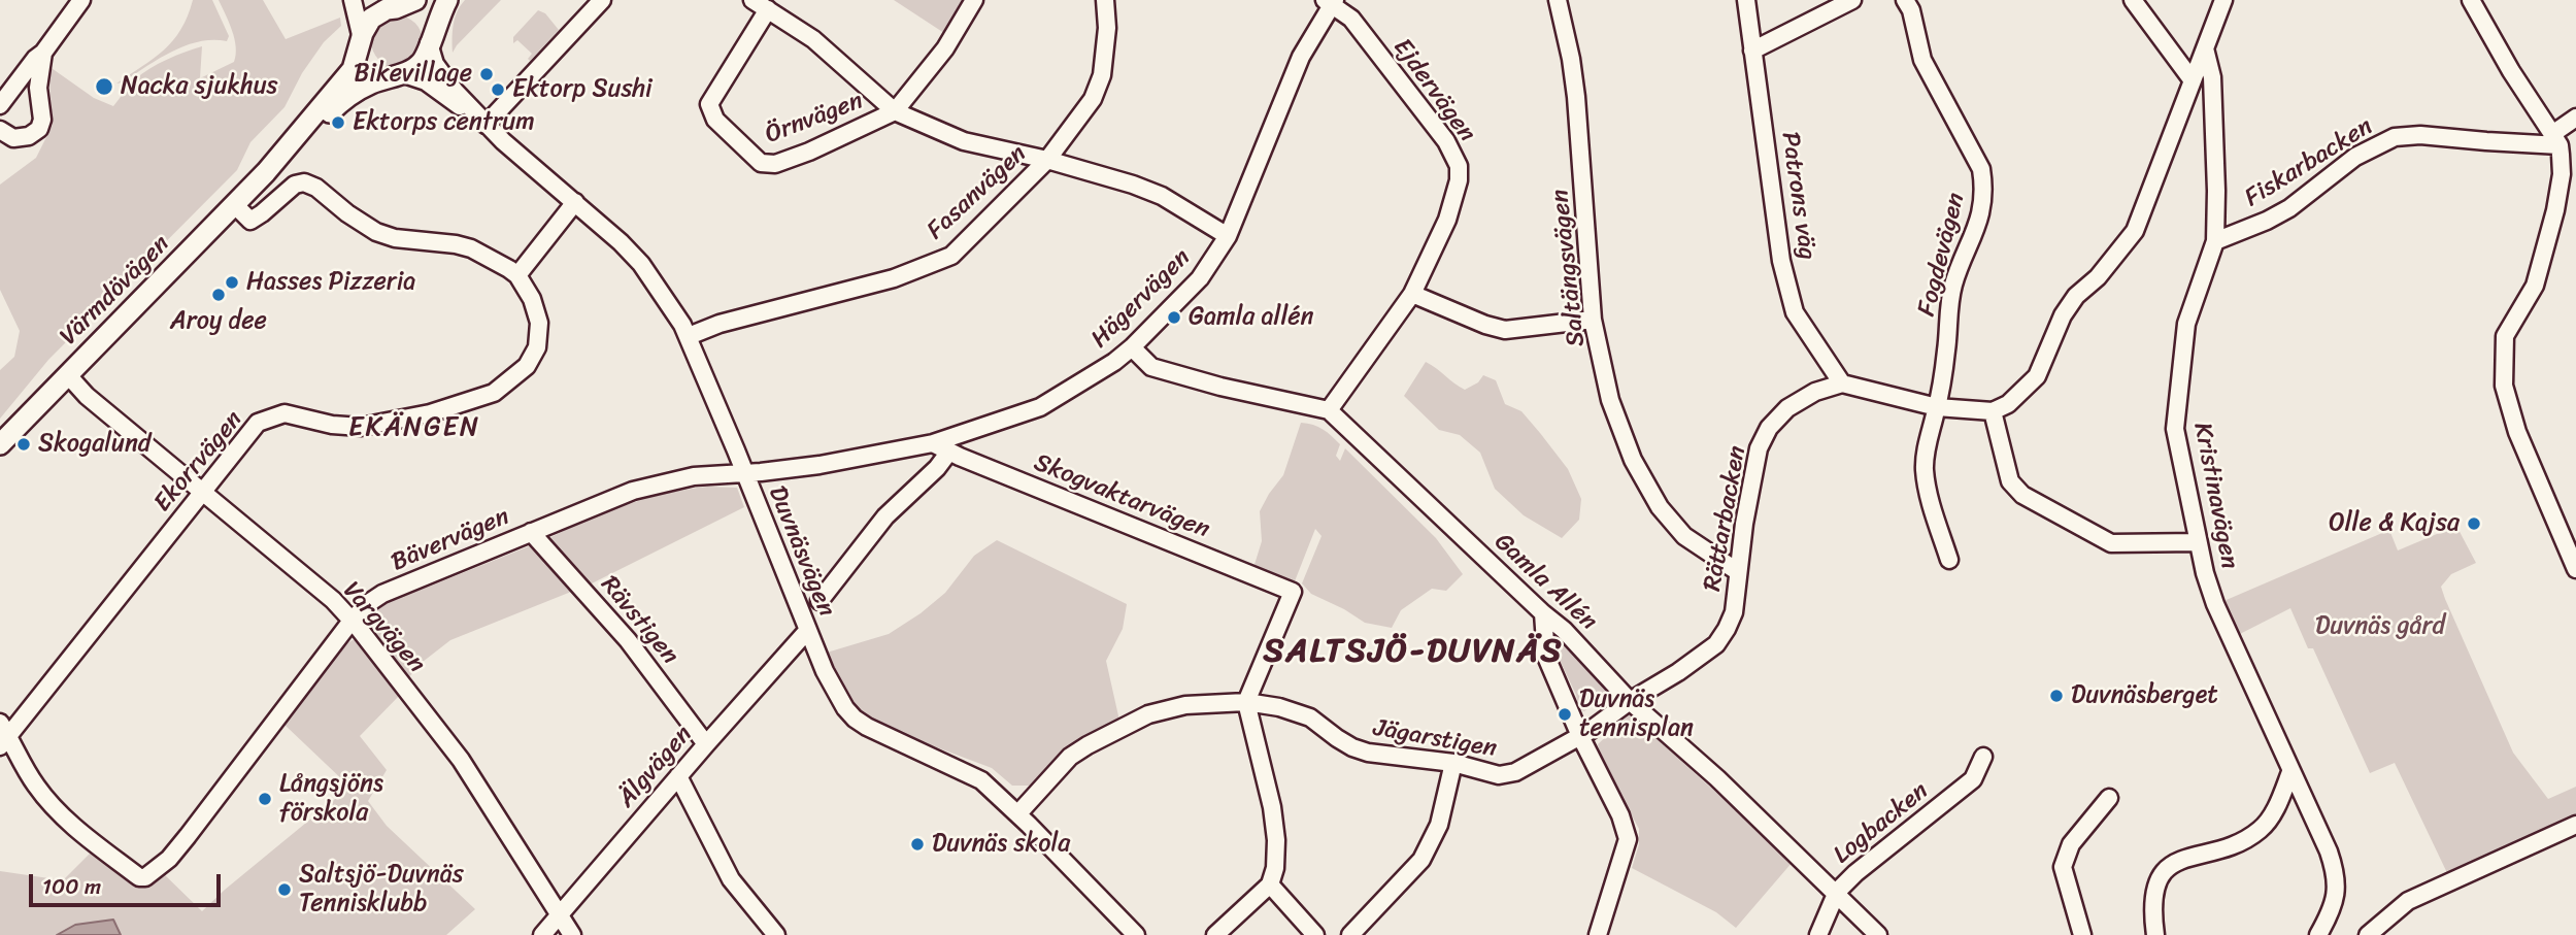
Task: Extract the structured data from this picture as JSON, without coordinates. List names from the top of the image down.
{
  "streets": {
    "main road": ["Värmdövägen"],
    "street": [
      "Ejdervägen",
      "Örnvägen",
      "Fiskarbacken",
      "Fasanvägen",
      "Patrons väg",
      "Fogdevägen",
      "Saltängsvägen",
      "Hägervägen",
      "Ekorrvägen",
      "Kristinavägen",
      "Skogvaktarvägen",
      "Rättarbacken",
      "Bävervägen",
      "Duvnäsvägen",
      "Gamla Allén",
      "Rävstigen",
      "Vargvägen",
      "Jägarstigen",
      "Älgvägen",
      "Logbacken"
    ]
  },
  "crossings": [
    ["Ejdervägen", "Hägervägen"],
    ["Ejdervägen", "Gamla Allén"],
    ["Fiskarbacken", "Kristinavägen"],
    ["Fasanvägen", "Duvnäsvägen"],
    ["Patrons väg", "Rättarbacken"],
    ["Saltängsvägen", "Rättarbacken"],
    ["Värmdövägen", "Duvnäsvägen"],
    ["Värmdövägen", "Vargvägen"],
    ["Hägervägen", "Skogvaktarvägen"],
    ["Hägervägen", "Bävervägen"],
    ["Hägervägen", "Duvnäsvägen"],
    ["Ekorrvägen", "Bävervägen"],
    ["Ekorrvägen", "Vargvägen"],
    ["Skogvaktarvägen", "Jägarstigen"],
    ["Rättarbacken", "Gamla Allén"],
    ["Rättarbacken", "Jägarstigen"],
    ["Bävervägen", "Duvnäsvägen"],
    ["Bävervägen", "Rävstigen"],
    ["Bävervägen", "Vargvägen"],
    ["Duvnäsvägen", "Jägarstigen"],
    ["Duvnäsvägen", "Älgvägen"],
    ["Gamla Allén", "Logbacken"],
    ["Rävstigen", "Älgvägen"],
    ["Vargvägen", "Älgvägen"]
  ],
  "districts": ["EKÄNGEN", "SALTSJÖ-DUVNÄS"],
  "parks": ["Duvnäs gård"],
  "places": [
    "Bikevillage",
    "Nacka sjukhus",
    "Ektorp Sushi",
    "Ektorps centrum",
    "Hasses Pizzeria",
    "Aroy dee",
    "Gamla allén",
    "Skogalund",
    "Olle & Kajsa",
    "Duvnäsberget",
    "Duvnäs tennisplan",
    "Långsjöns förskola",
    "Duvnäs skola",
    "Saltsjö-Duvnäs Tennisklubb"
  ],
  "scale_bar": "100 m"
}
